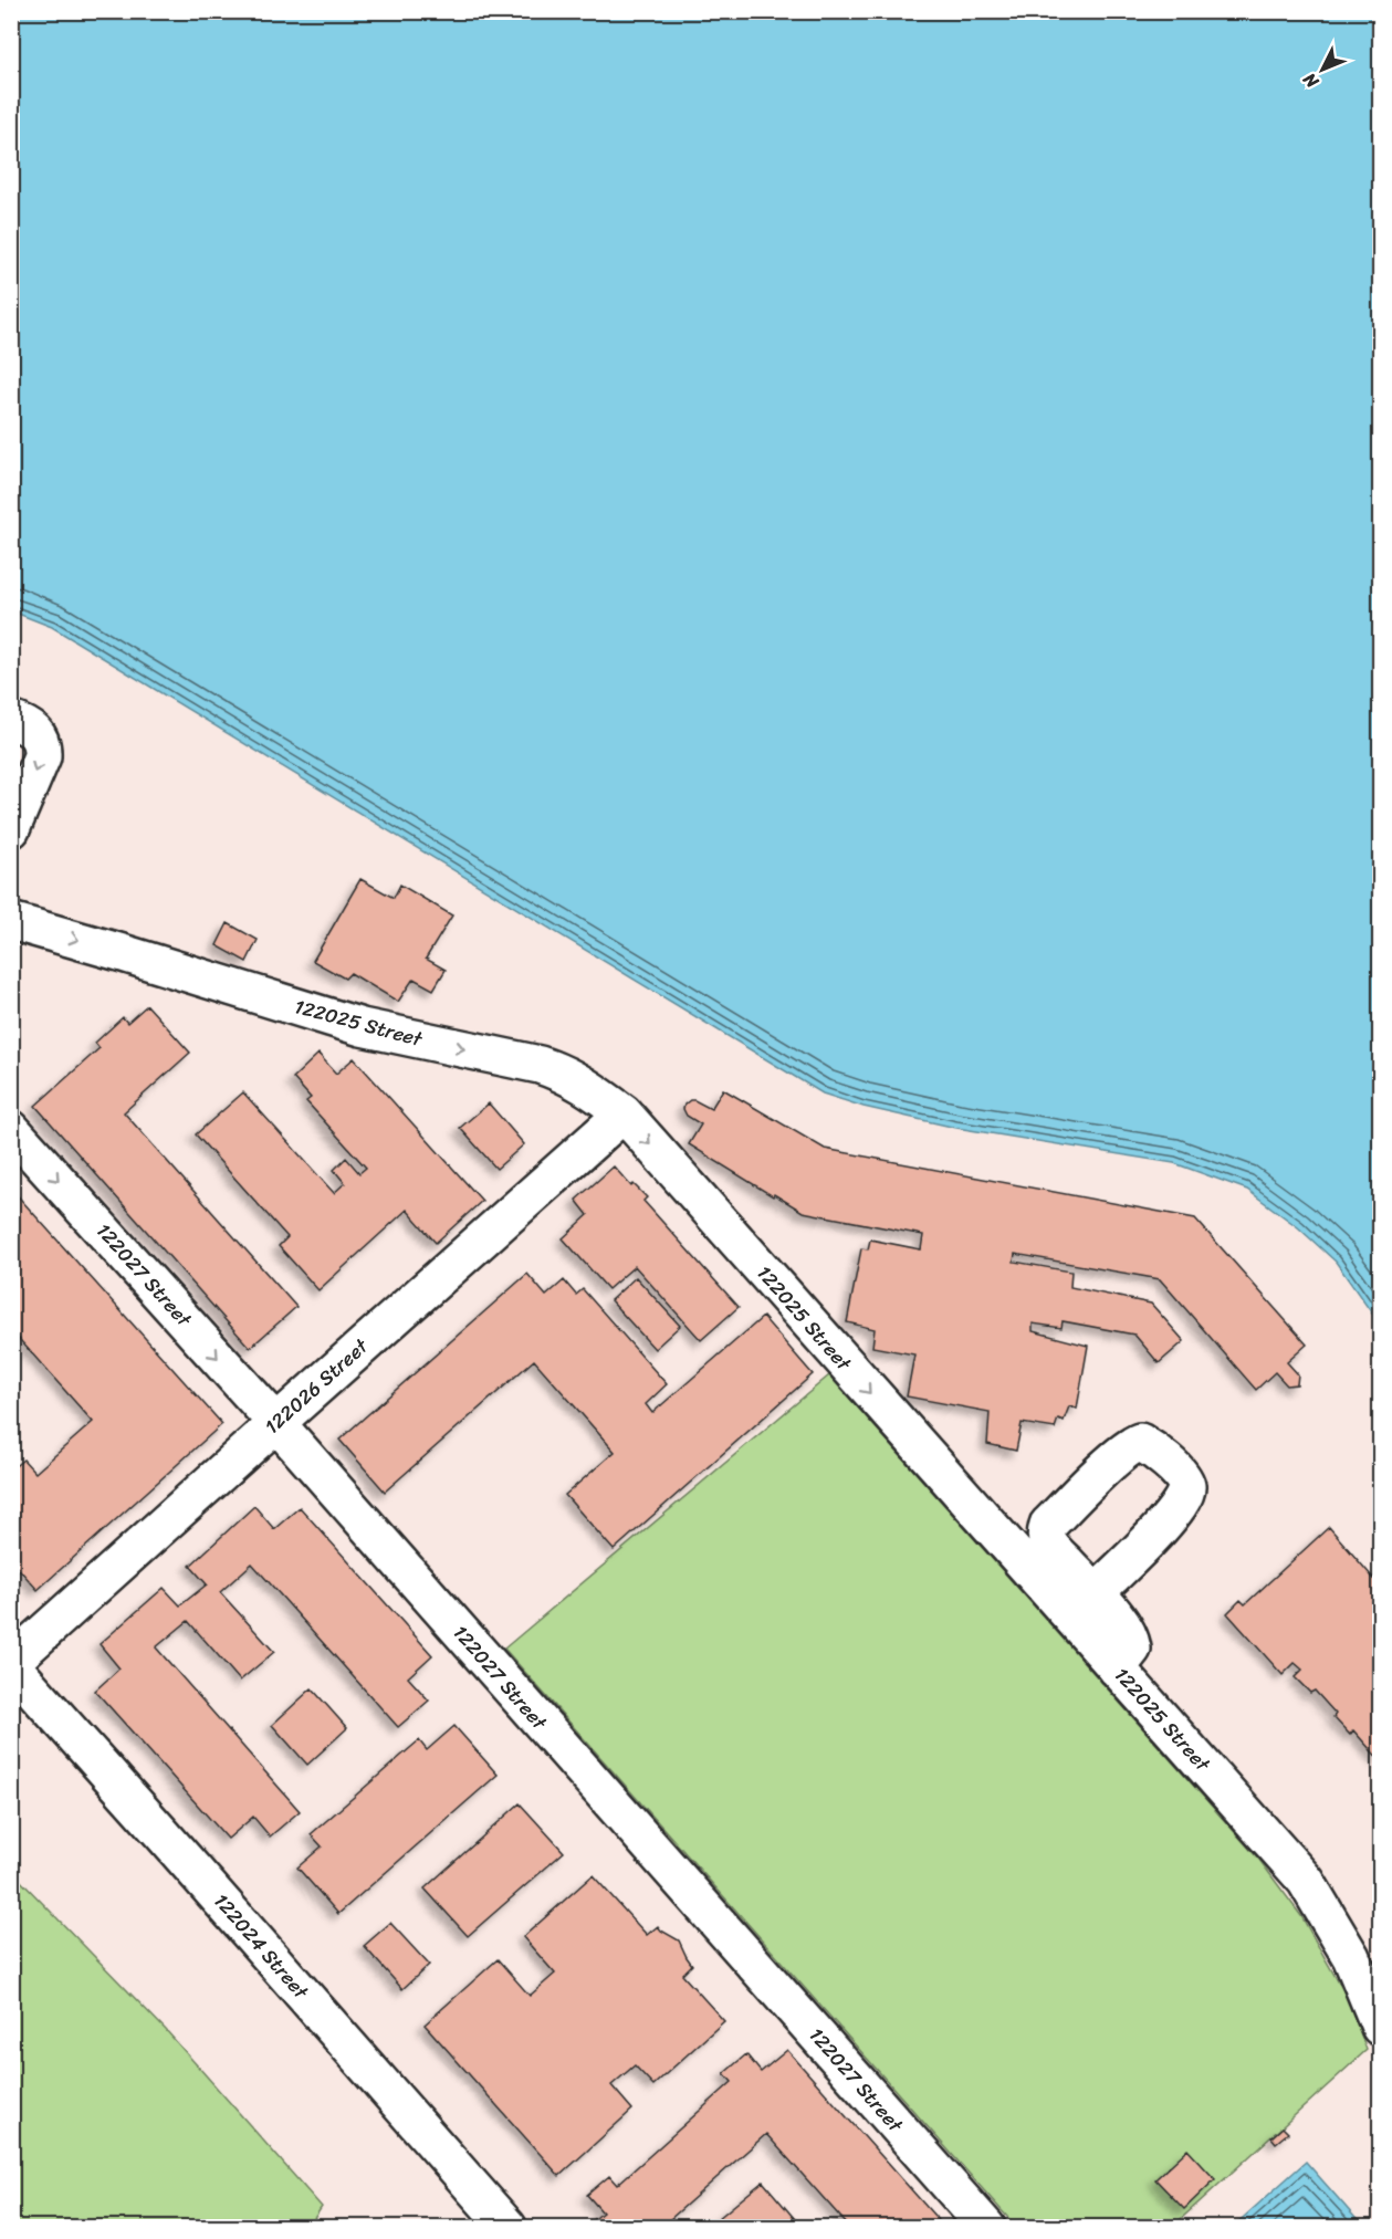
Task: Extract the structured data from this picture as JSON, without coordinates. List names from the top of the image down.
{
  "streets": {
    "street": [
      "122025 Street",
      "122027 Street",
      "122026 Street",
      "122024 Street"
    ]
  },
  "crossings": [
    ["122025 Street", "122026 Street"],
    ["122027 Street", "122026 Street"],
    ["122026 Street", "122024 Street"]
  ],
  "one_way": ["122025 Street"],
  "north": "bottom left"
}
